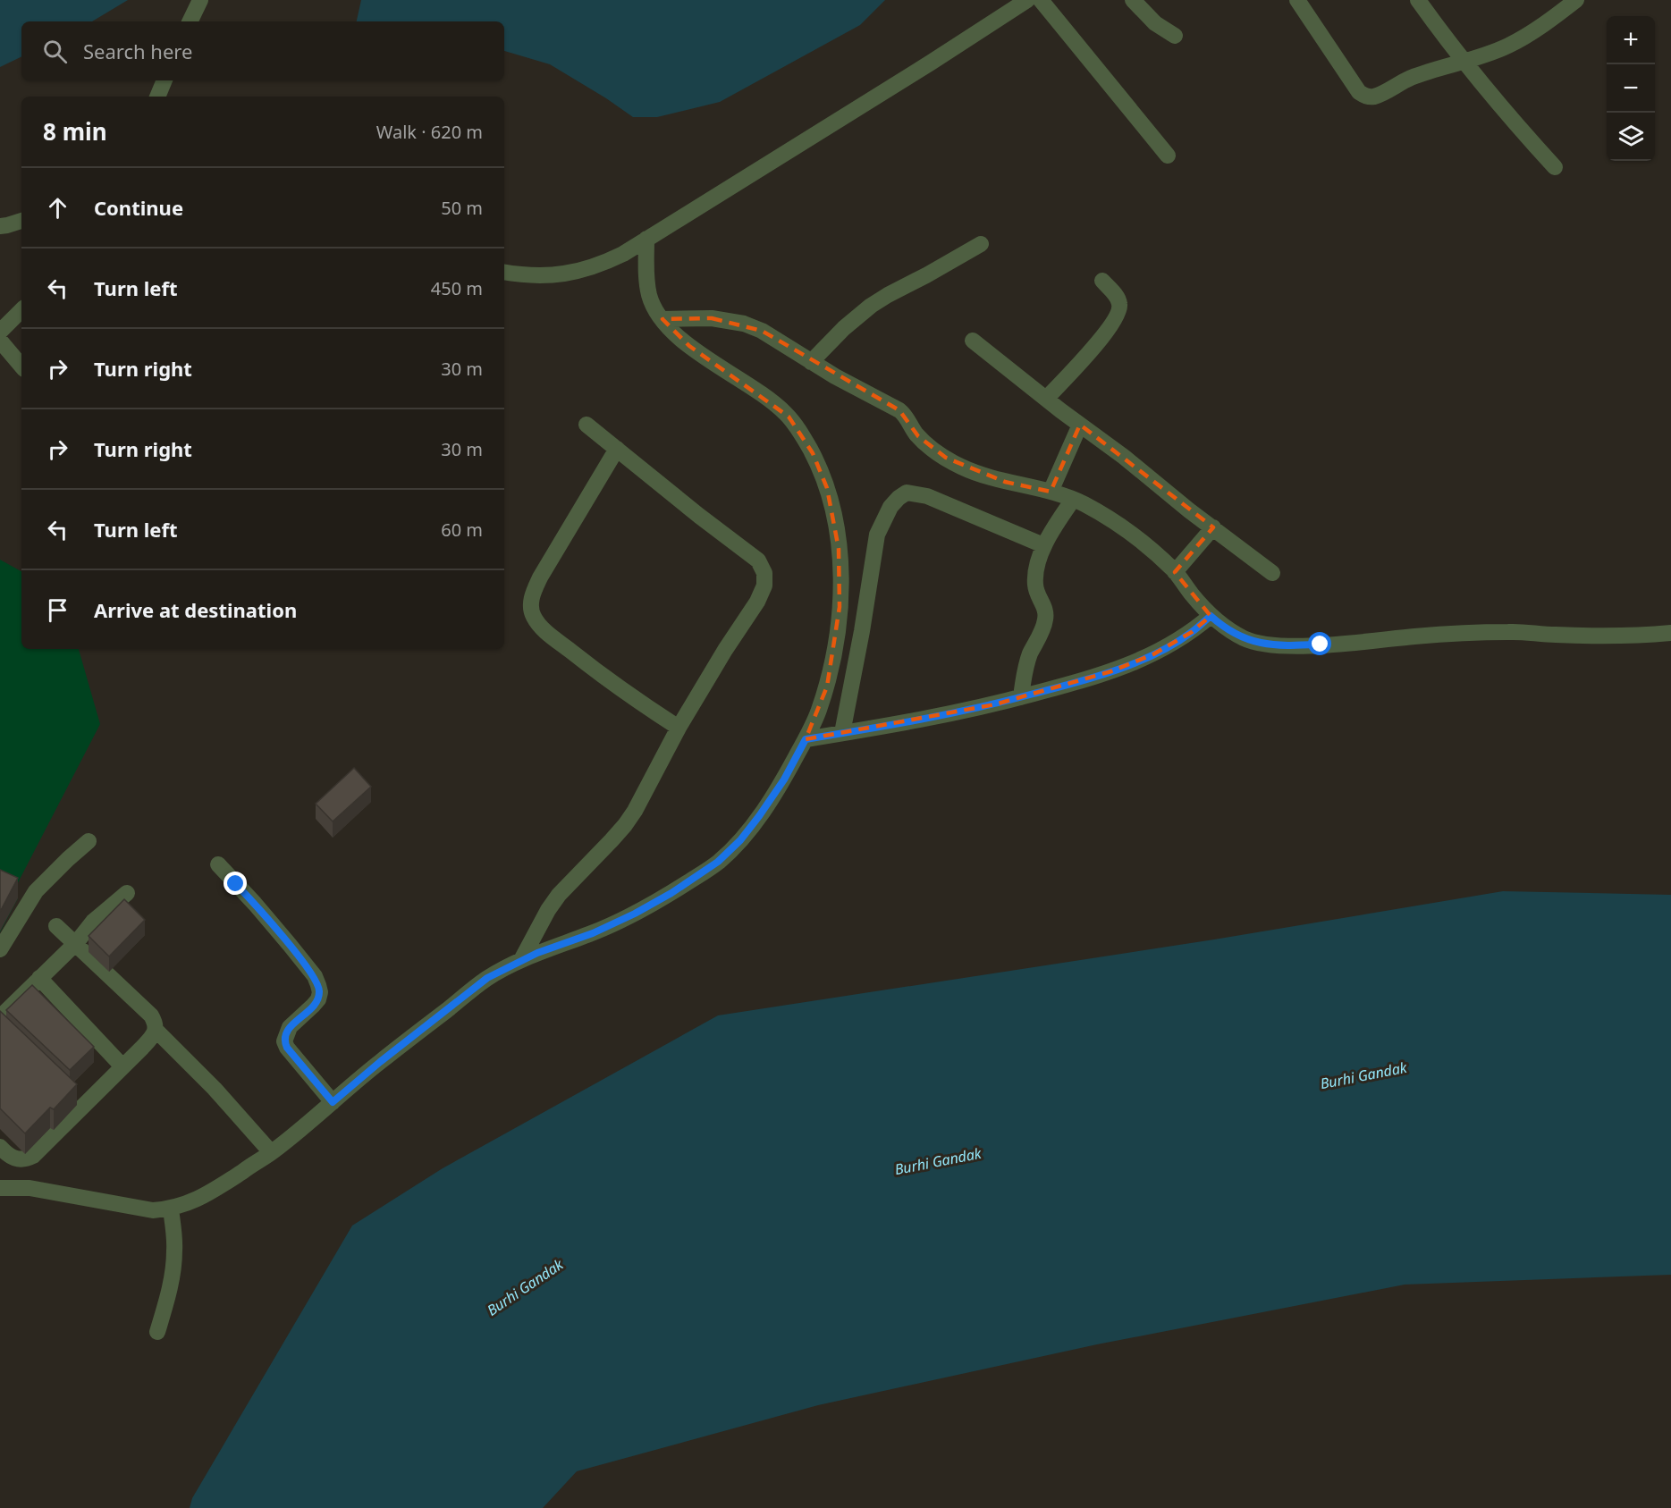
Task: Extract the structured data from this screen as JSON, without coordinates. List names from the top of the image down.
{
  "water": ["Burhi Gandak"],
  "page": {
    "map_buttons": ["+", "−"],
    "search": "Search here",
    "heading": ["8 min", "Walk · 620 m"],
    "list": [
      ["Continue", "50 m"],
      ["Turn left", "450 m"],
      ["Turn right", "30 m"],
      ["Turn right", "30 m"],
      ["Turn left", "60 m"],
      "Arrive at destination"
    ]
  }
}
